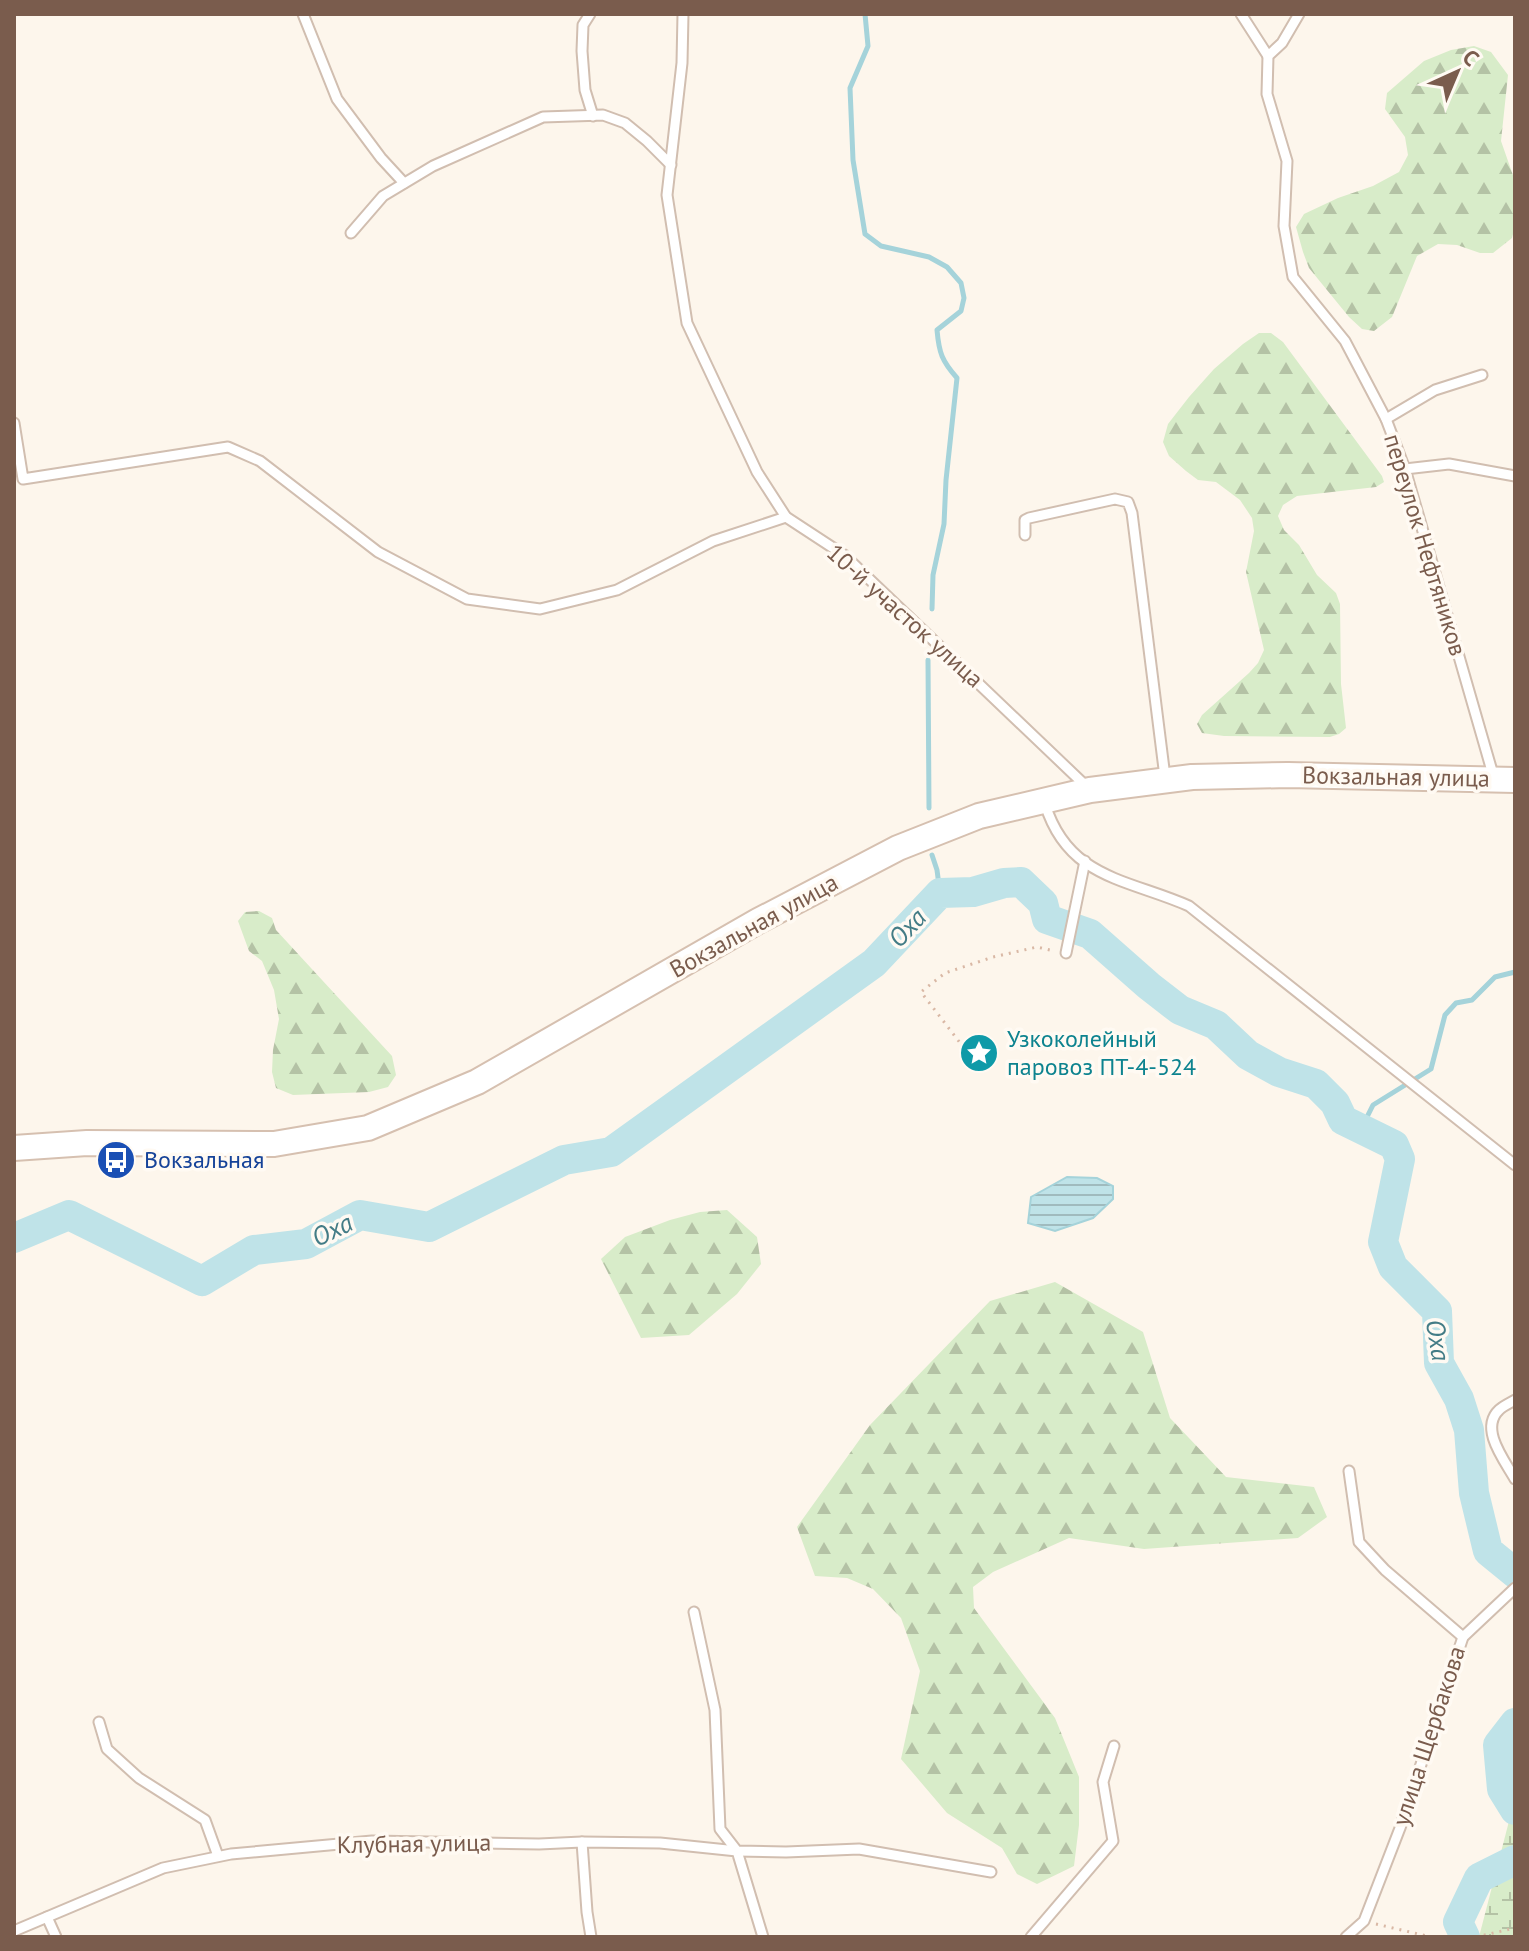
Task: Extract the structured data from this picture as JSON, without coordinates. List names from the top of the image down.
{
  "streets": {
    "street": ["Вокзальная улица"],
    "lane": [
      "переулок Нефтяников",
      "10-й участок улица",
      "улица Щербакова",
      "Клубная улица"
    ]
  },
  "crossings": [
    ["переулок Нефтяников", "Вокзальная улица"],
    ["10-й участок улица", "Вокзальная улица"]
  ],
  "water": ["Оха"],
  "places": {
    "place": ["Узкоколейный паровоз ПТ-4-524"],
    "bus stop": ["Вокзальная"]
  },
  "north": "top right"
}
